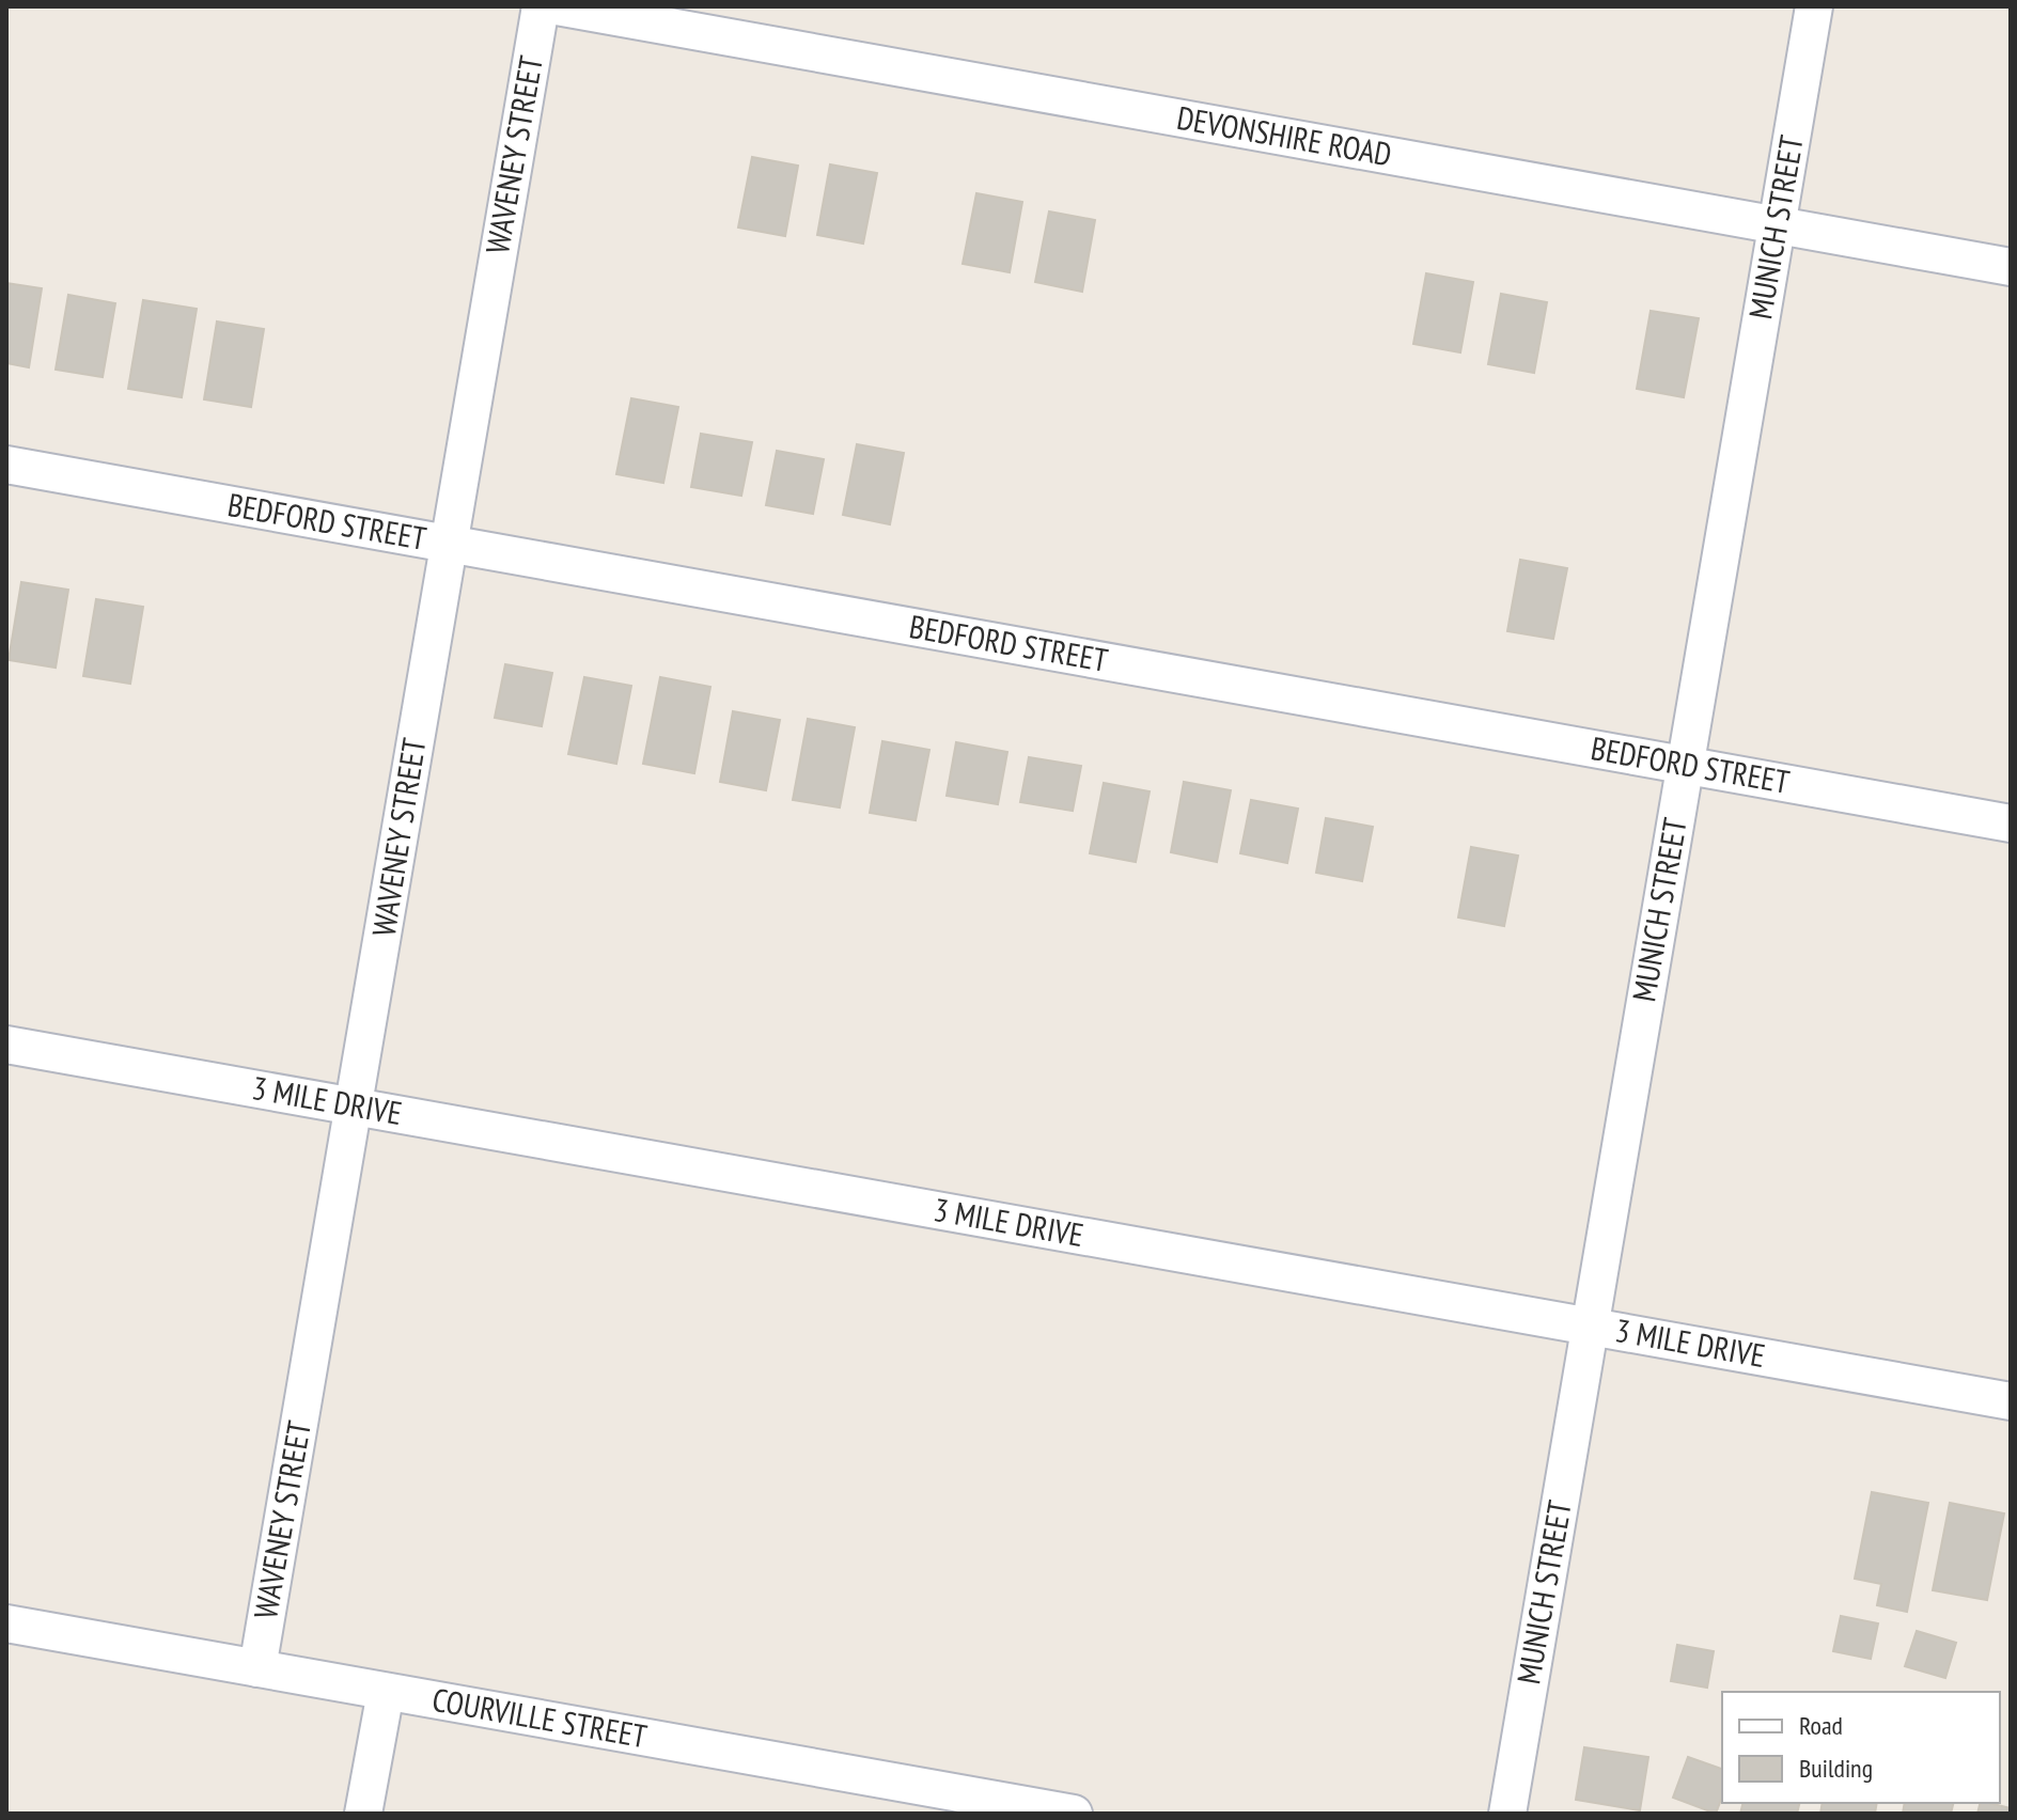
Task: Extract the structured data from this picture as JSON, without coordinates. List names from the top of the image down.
{
  "streets": {
    "street": [
      "DEVONSHIRE ROAD",
      "WAVENEY STREET",
      "MUNICH STREET",
      "BEDFORD STREET",
      "3 MILE DRIVE",
      "COURVILLE STREET"
    ]
  },
  "crossings": [
    ["DEVONSHIRE ROAD", "MUNICH STREET"],
    ["WAVENEY STREET", "BEDFORD STREET"],
    ["WAVENEY STREET", "3 MILE DRIVE"],
    ["WAVENEY STREET", "COURVILLE STREET"],
    ["MUNICH STREET", "BEDFORD STREET"],
    ["MUNICH STREET", "3 MILE DRIVE"]
  ],
  "legend": ["Road", "Building"]
}
